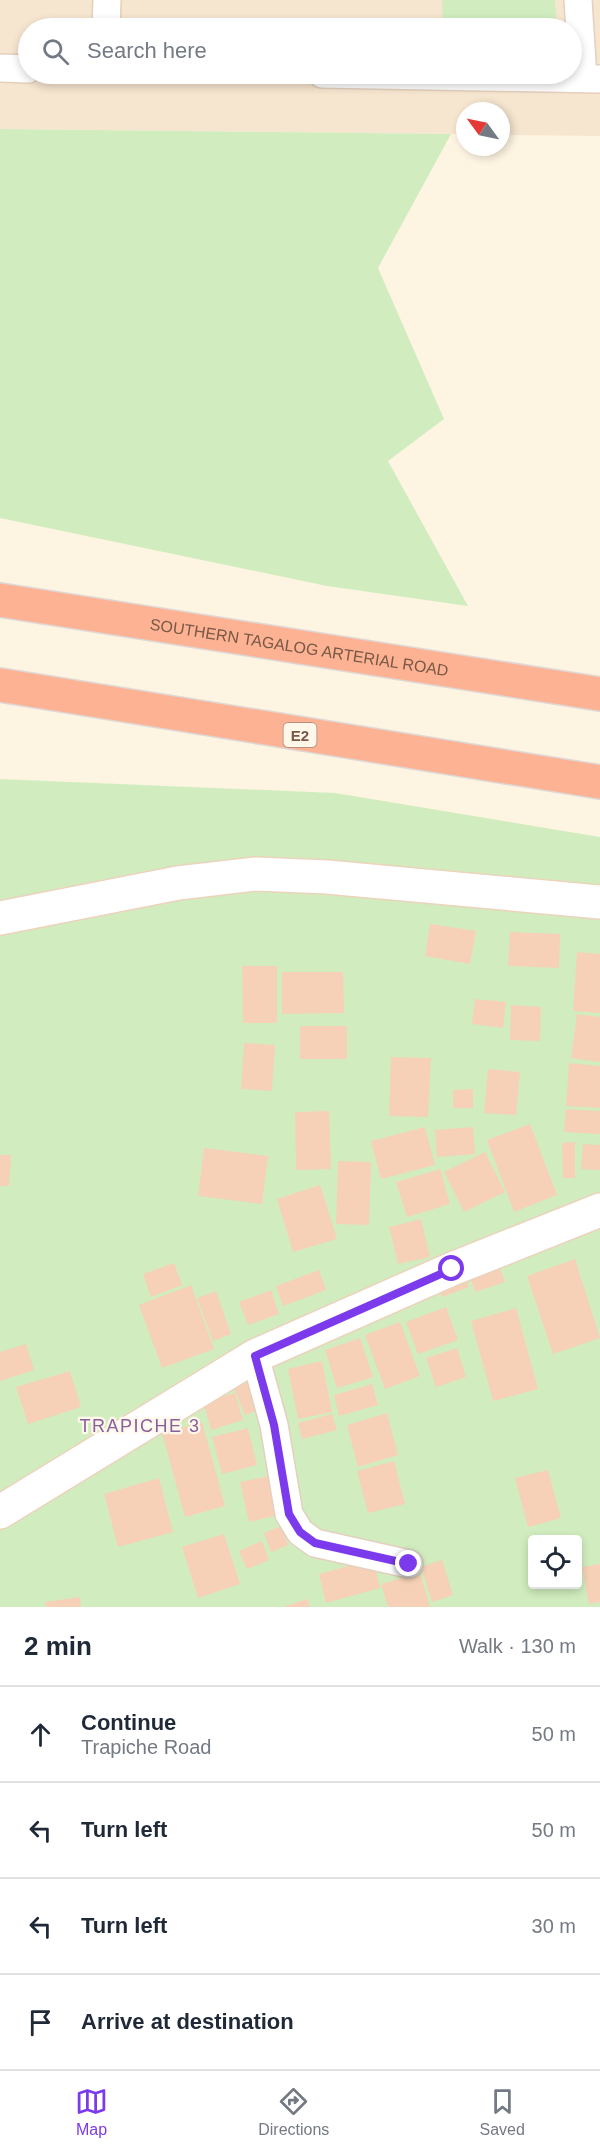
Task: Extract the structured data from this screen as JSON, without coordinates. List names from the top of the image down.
{
  "streets": {
    "highway": ["SOUTHERN TAGALOG ARTERIAL ROAD", "E2"]
  },
  "districts": ["TRAPICHE 3"],
  "north": "top left",
  "page": {
    "search": "Search here",
    "heading": ["2 min", "Walk · 130 m"],
    "list": [
      ["Continue", "Trapiche Road", "50 m"],
      ["Turn left", "50 m"],
      ["Turn left", "30 m"],
      "Arrive at destination"
    ],
    "nav": ["Map", "Directions", "Saved"]
  }
}
